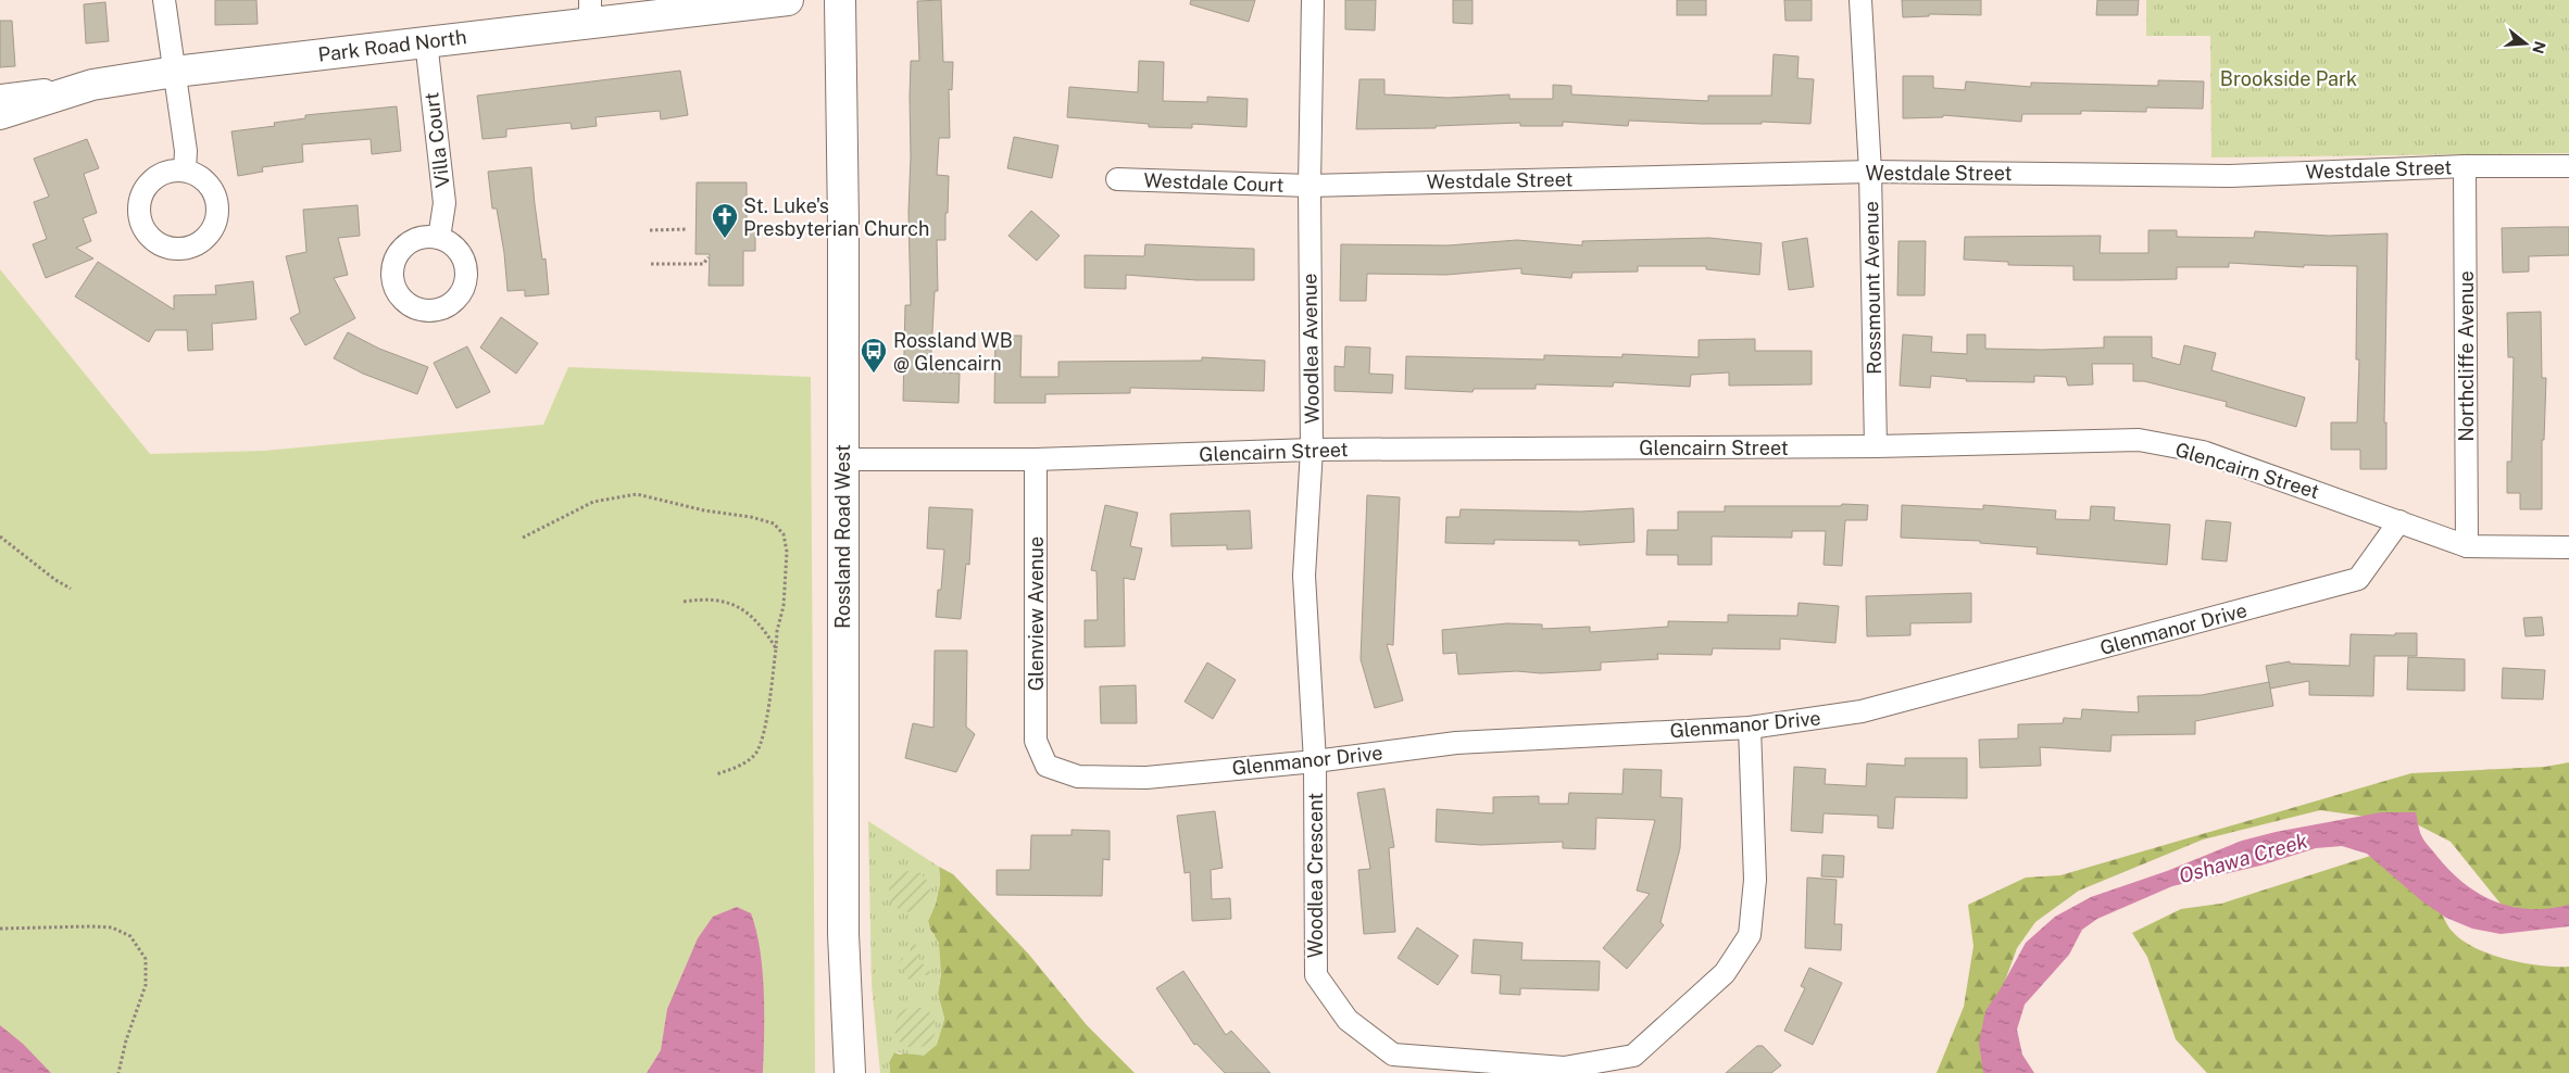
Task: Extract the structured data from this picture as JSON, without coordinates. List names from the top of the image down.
{
  "streets": {
    "main road": ["Park Road North", "Rossland Road West"],
    "street": [
      "Villa Court",
      "Westdale Street",
      "Westdale Court",
      "Rossmount Avenue",
      "Woodlea Avenue",
      "Northcliffe Avenue",
      "Glencairn Street",
      "Glenview Avenue",
      "Glenmanor Drive",
      "Woodlea Crescent"
    ]
  },
  "crossings": [
    ["Park Road North", "Villa Court"],
    ["Westdale Street", "Westdale Court"],
    ["Westdale Street", "Rossmount Avenue"],
    ["Westdale Street", "Woodlea Avenue"],
    ["Westdale Street", "Northcliffe Avenue"],
    ["Westdale Court", "Woodlea Avenue"],
    ["Rossmount Avenue", "Glencairn Street"],
    ["Woodlea Avenue", "Glencairn Street"],
    ["Woodlea Avenue", "Glenmanor Drive"],
    ["Woodlea Avenue", "Woodlea Crescent"],
    ["Northcliffe Avenue", "Glencairn Street"],
    ["Glencairn Street", "Rossland Road West"],
    ["Glencairn Street", "Glenview Avenue"],
    ["Glencairn Street", "Glenmanor Drive"],
    ["Glenview Avenue", "Glenmanor Drive"],
    ["Glenmanor Drive", "Woodlea Crescent"]
  ],
  "water": ["Oshawa Creek"],
  "parks": ["Brookside Park"],
  "places": {
    "church": ["St. Luke's Presbyterian Church"],
    "bus stop": ["Rossland WB @ Glencairn"]
  },
  "north": "right"
}
